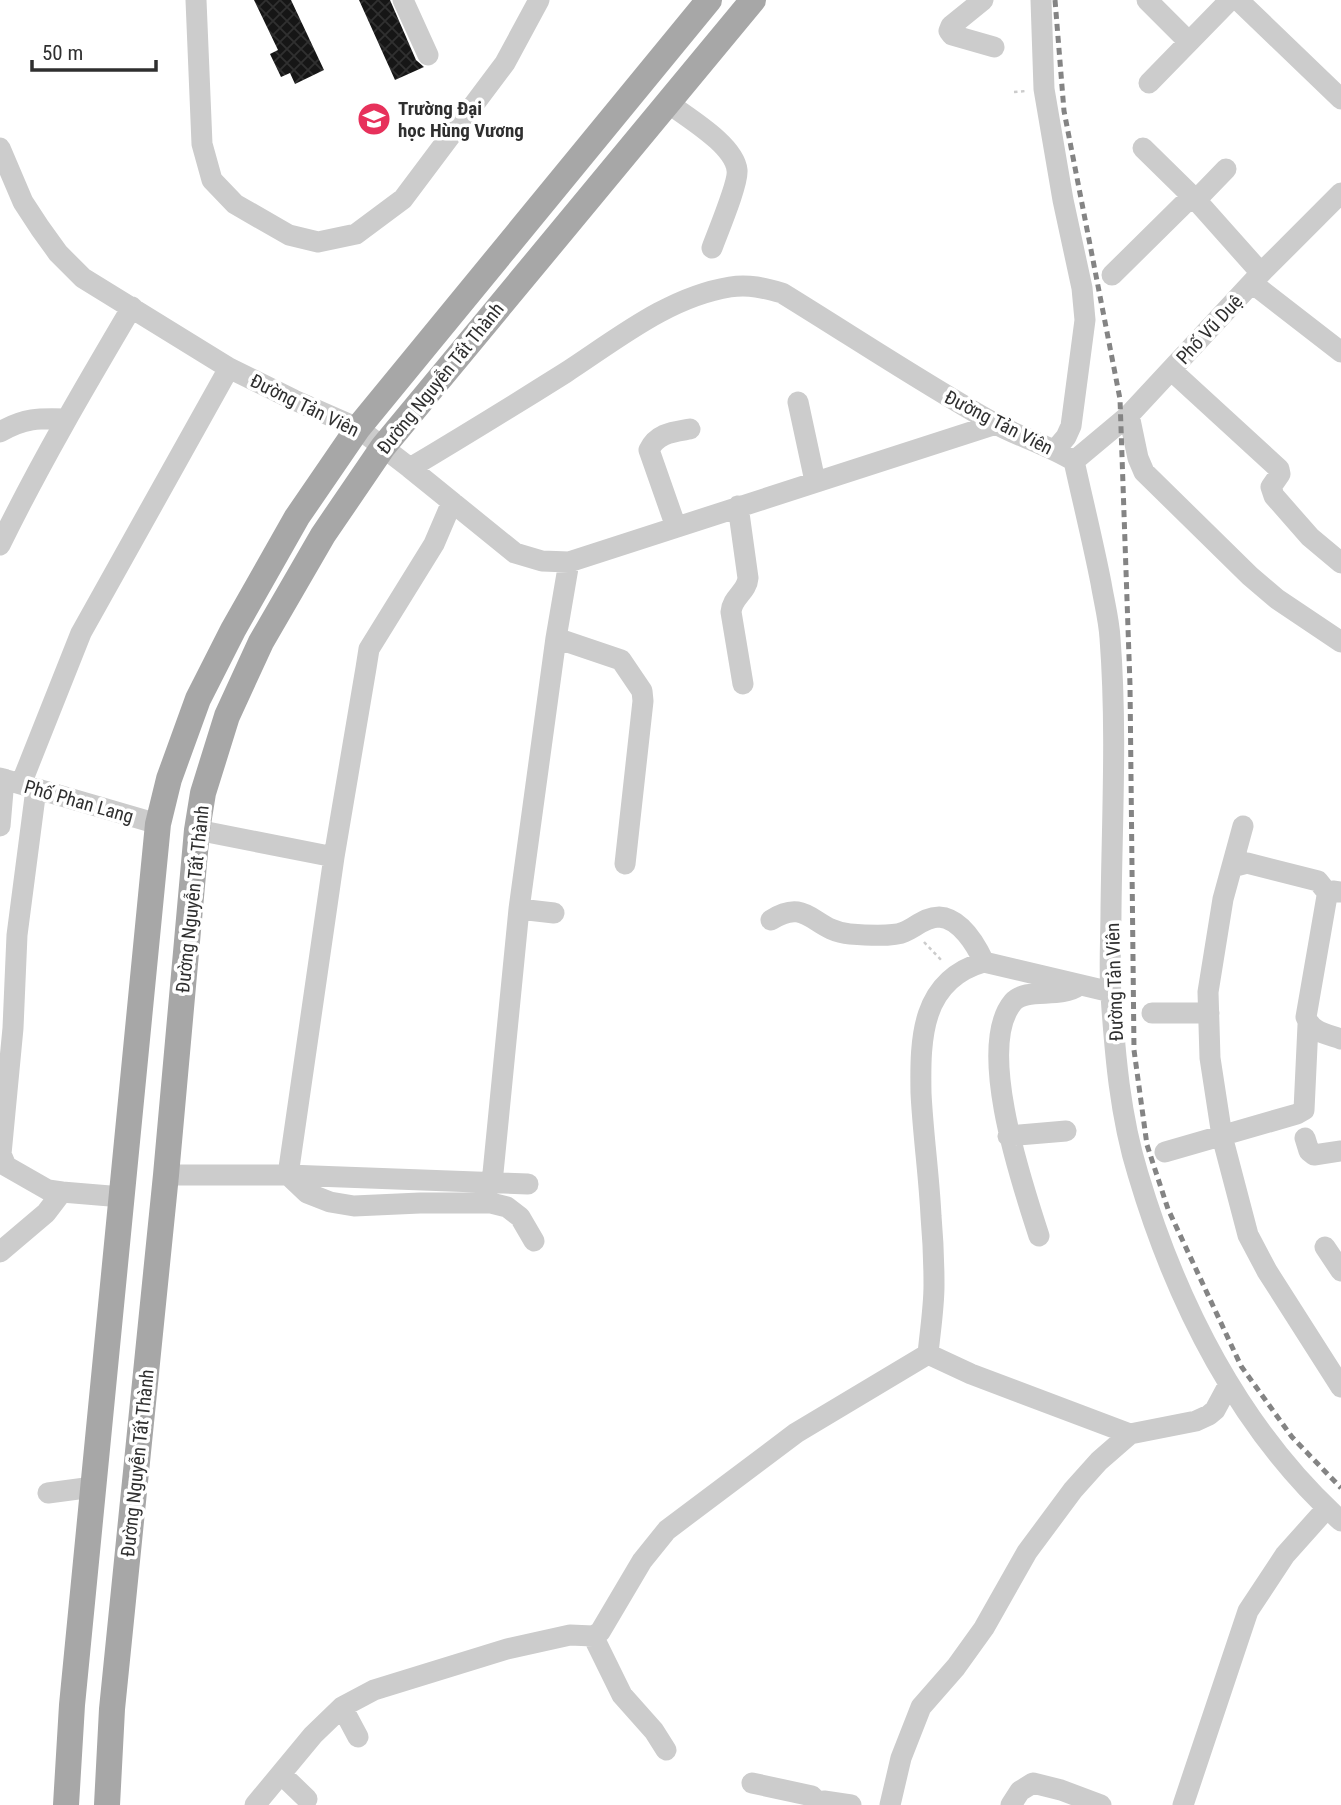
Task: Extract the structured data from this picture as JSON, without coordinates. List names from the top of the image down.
{
  "streets": {
    "main road": ["Đường Nguyễn Tất Thành"],
    "street": ["Phố Vũ Duệ", "Đường Tản Viên", "Phố Phan Lang"]
  },
  "crossings": [
    ["Phố Vũ Duệ", "Đường Tản Viên"],
    ["Đường Nguyễn Tất Thành", "Đường Tản Viên"],
    ["Đường Nguyễn Tất Thành", "Phố Phan Lang"]
  ],
  "places": {
    "school or university": ["Trường Đại học Hùng Vương"]
  },
  "scale_bar": "50 m"
}
